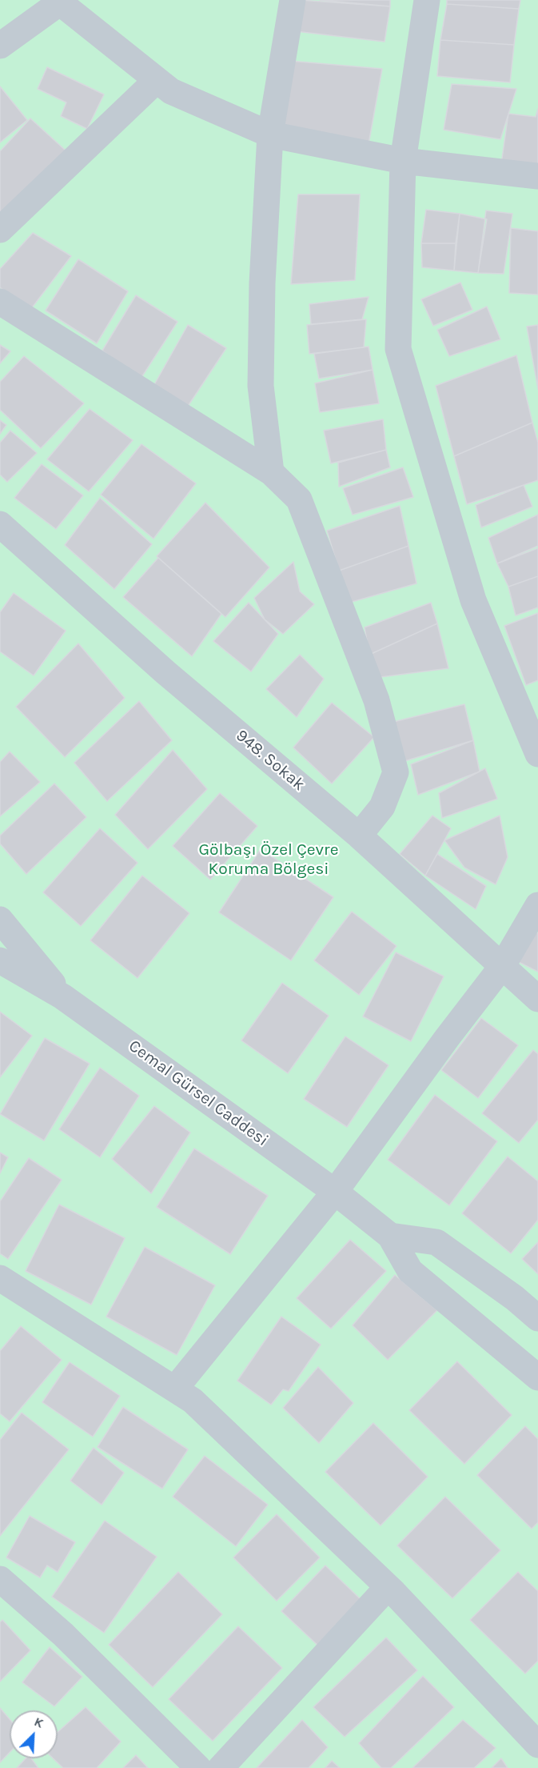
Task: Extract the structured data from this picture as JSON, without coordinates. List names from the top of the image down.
{
  "streets": {
    "street": ["948. Sokak", "Cemal Gürsel Caddesi"]
  },
  "parks": ["Gölbaşı Özel Çevre Koruma Bölgesi"],
  "north": "top right"
}
